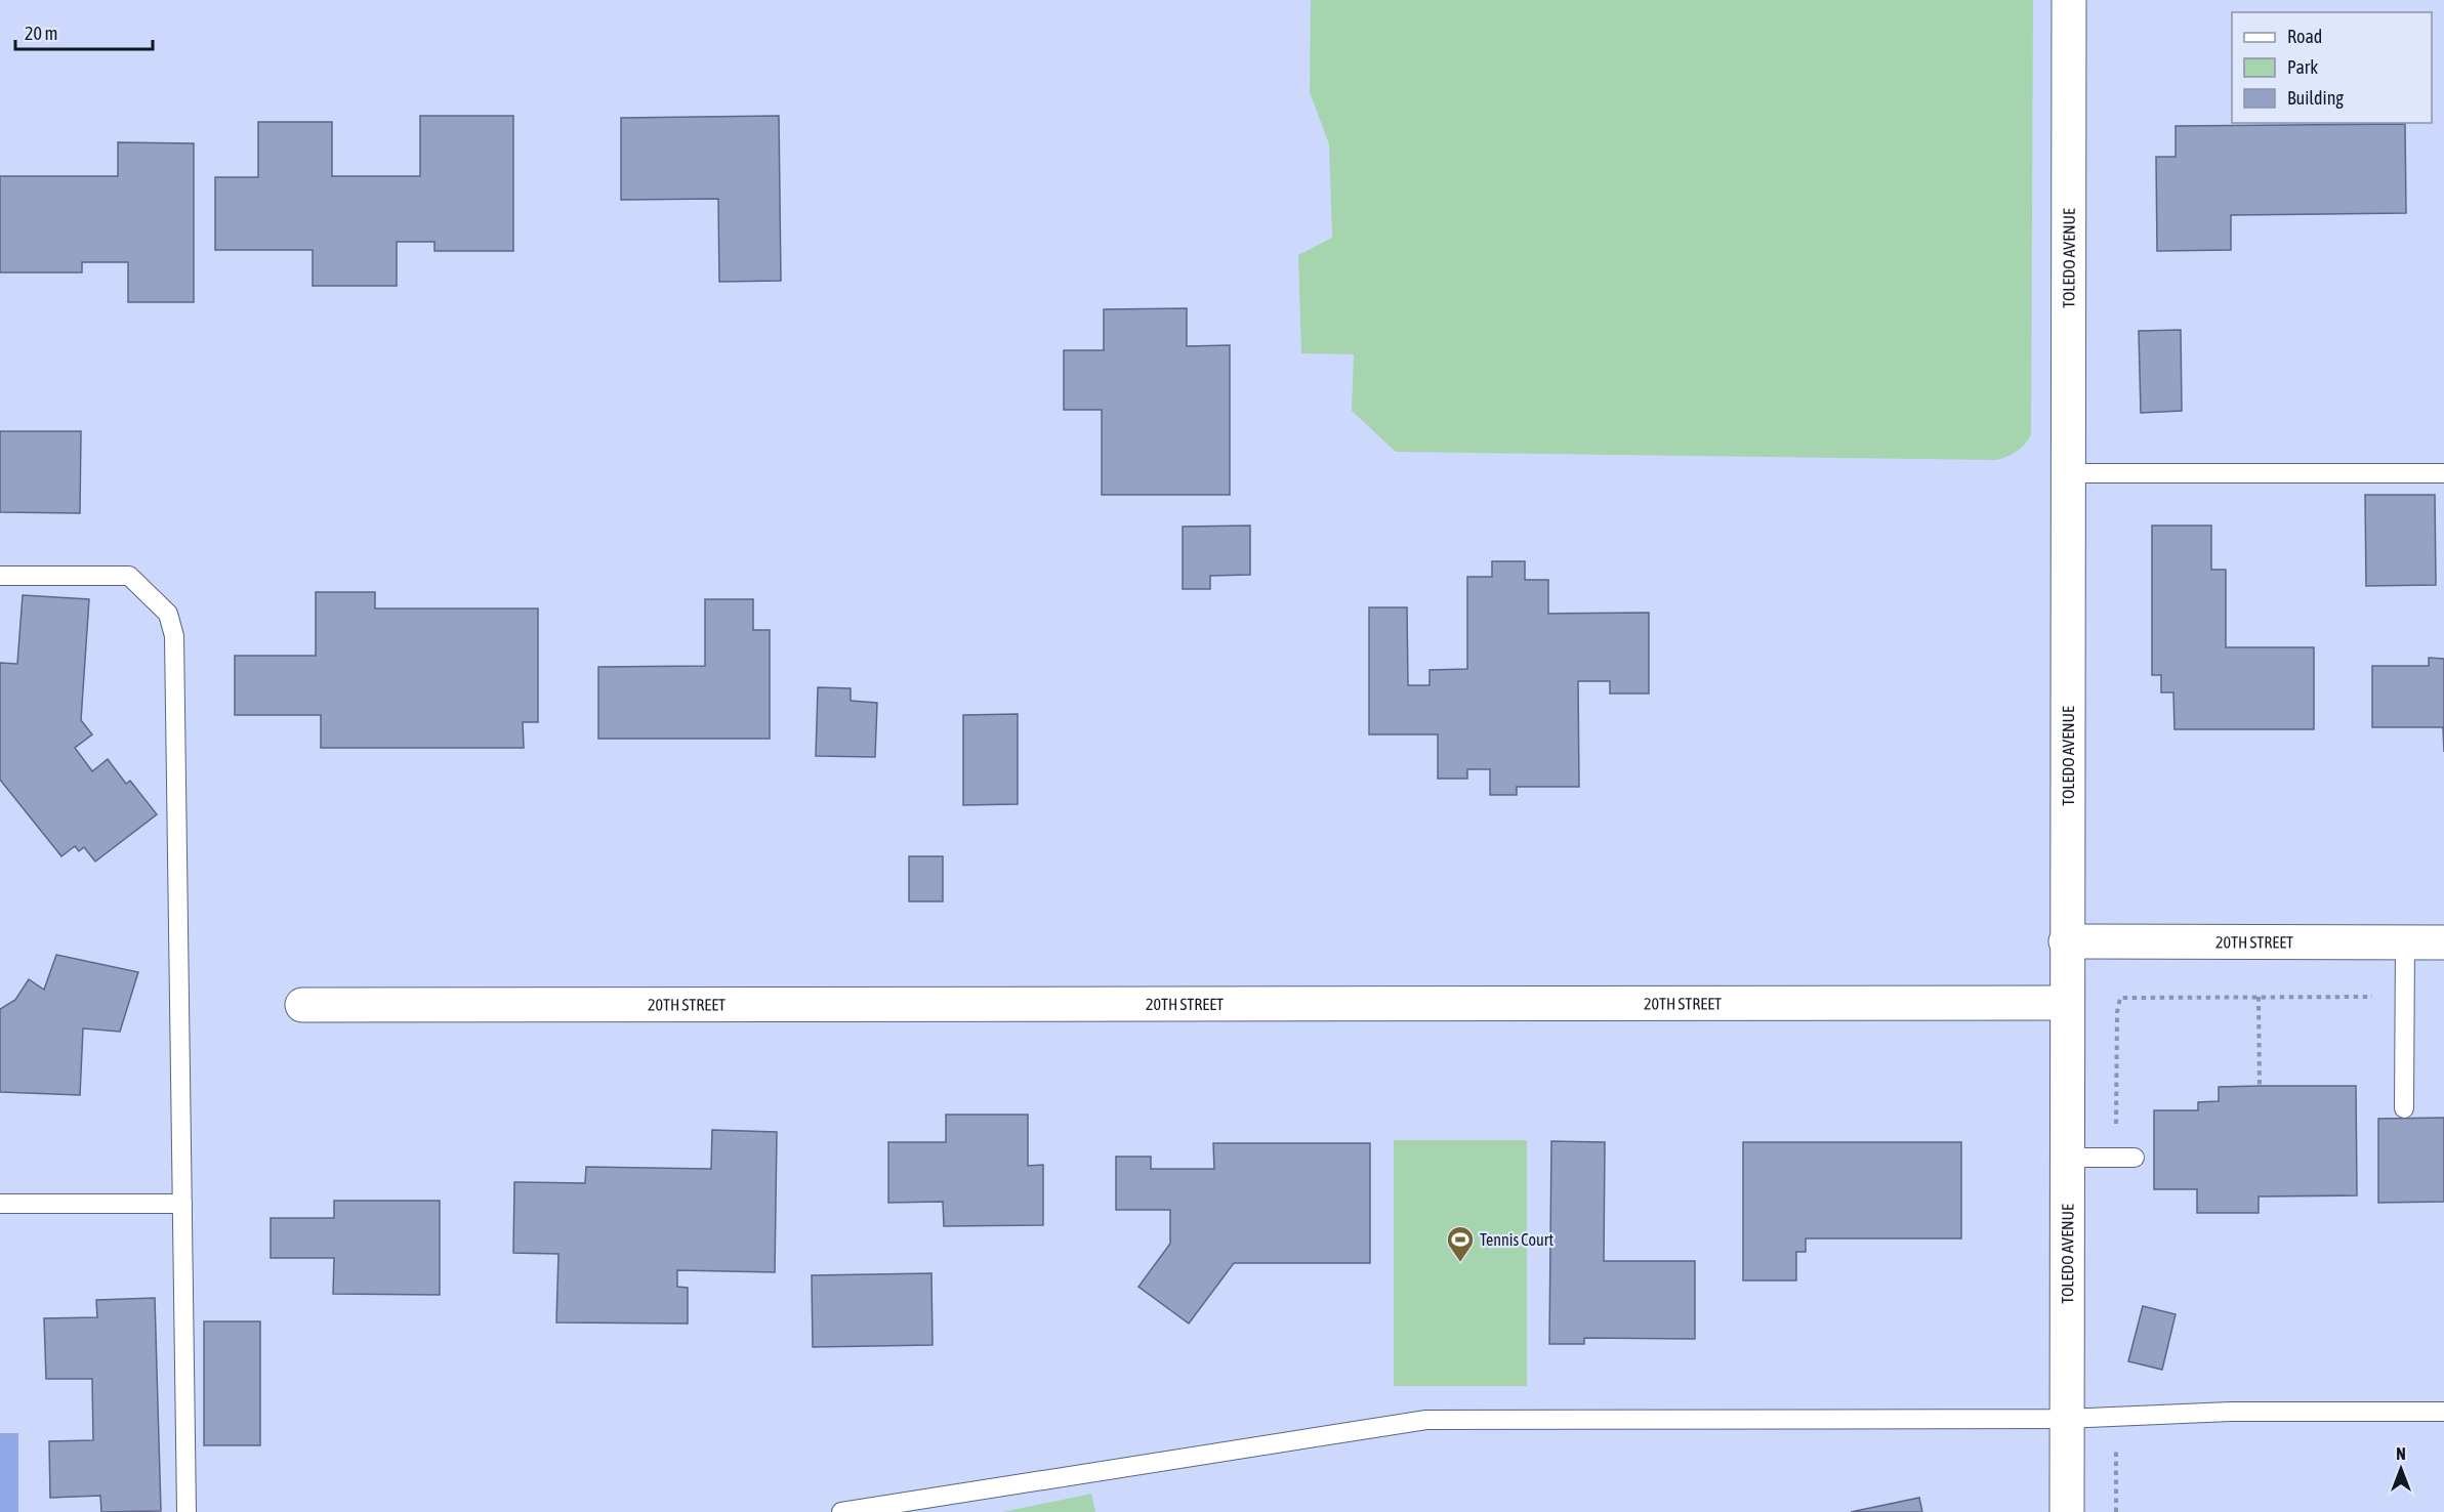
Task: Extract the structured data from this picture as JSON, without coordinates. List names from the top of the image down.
{
  "streets": {
    "street": ["TOLEDO AVENUE", "20TH STREET"]
  },
  "crossings": [
    ["TOLEDO AVENUE", "20TH STREET"]
  ],
  "places": {
    "sports": ["Tennis Court"]
  },
  "legend": ["Road", "Park", "Building"],
  "scale_bar": "20 m",
  "north": "top"
}
